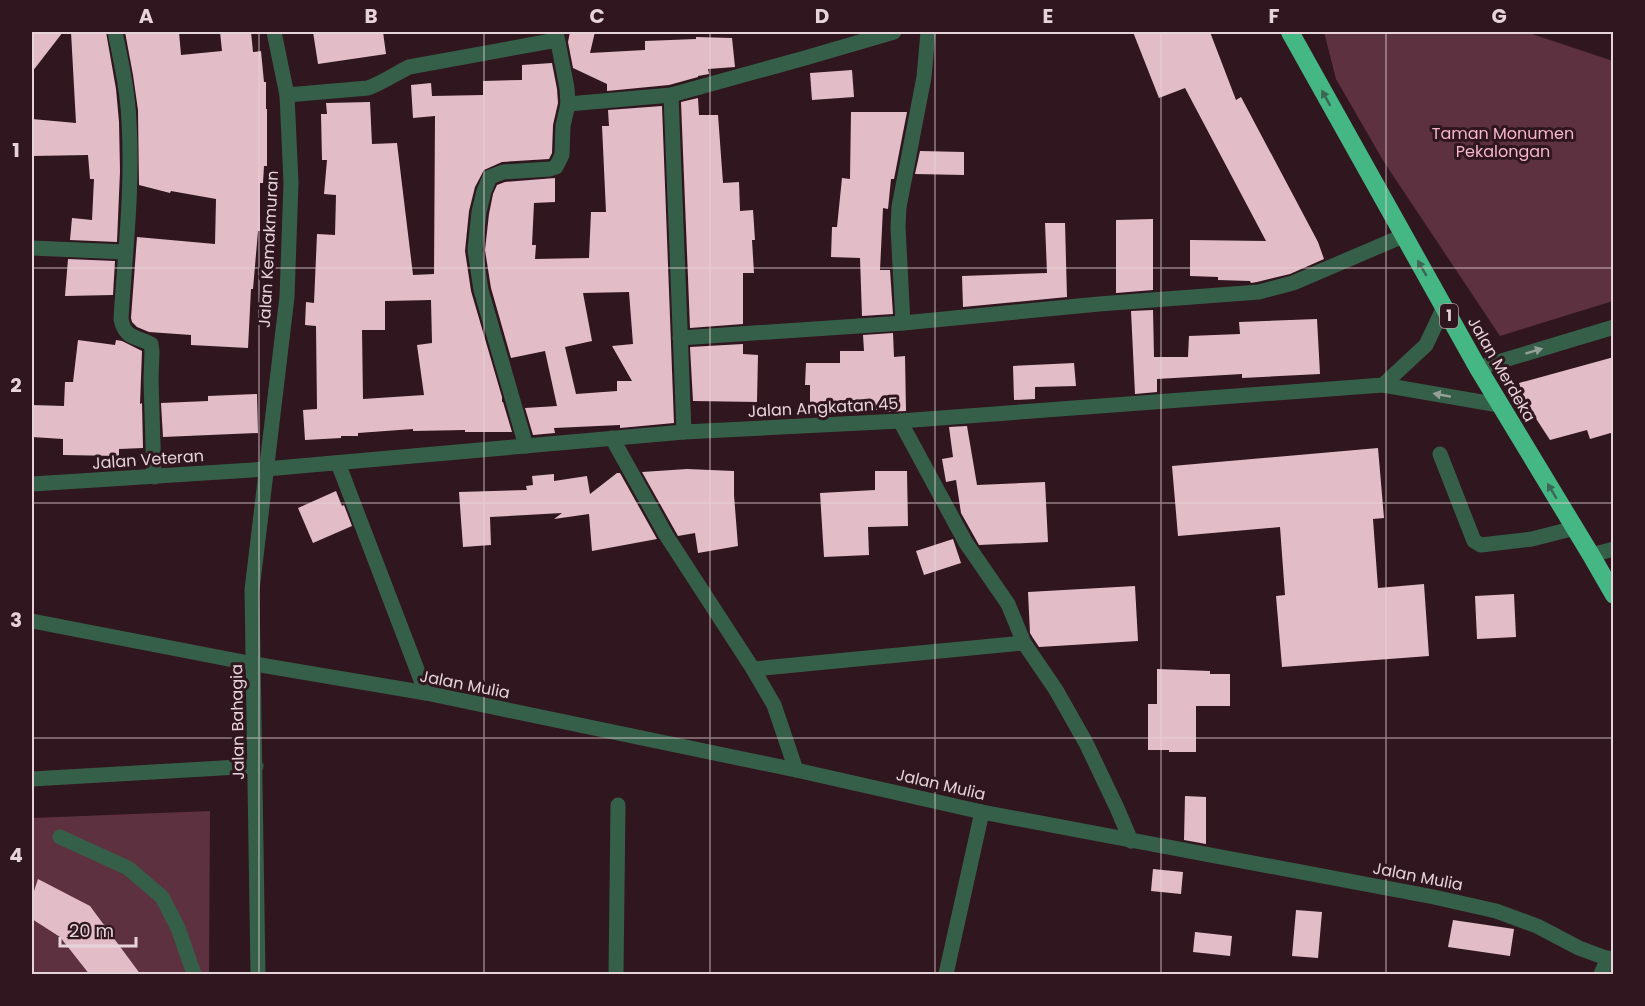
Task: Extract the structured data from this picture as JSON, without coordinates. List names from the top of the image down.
{
  "streets": {
    "highway": ["1", "Jalan Merdeka"],
    "street": [
      "Jalan Kemakmuran",
      "Jalan Angkatan 45",
      "Jalan Veteran",
      "Jalan Mulia",
      "Jalan Bahagia"
    ]
  },
  "crossings": [
    ["Jalan Kemakmuran", "Jalan Angkatan 45"],
    ["Jalan Kemakmuran", "Jalan Veteran"],
    ["Jalan Kemakmuran", "Jalan Bahagia"],
    ["Jalan Merdeka", "Jalan Angkatan 45"],
    ["Jalan Angkatan 45", "Jalan Veteran"],
    ["Jalan Angkatan 45", "Jalan Bahagia"],
    ["Jalan Veteran", "Jalan Bahagia"],
    ["Jalan Mulia", "Jalan Bahagia"]
  ],
  "one_way": ["Jalan Merdeka"],
  "parks": ["Taman Monumen Pekalongan"],
  "scale_bar": "20 m",
  "grid": {
    "columns": [
      "A",
      "B",
      "C",
      "D",
      "E",
      "F",
      "G"
    ],
    "rows": [
      "1",
      "2",
      "3",
      "4"
    ]
  }
}
